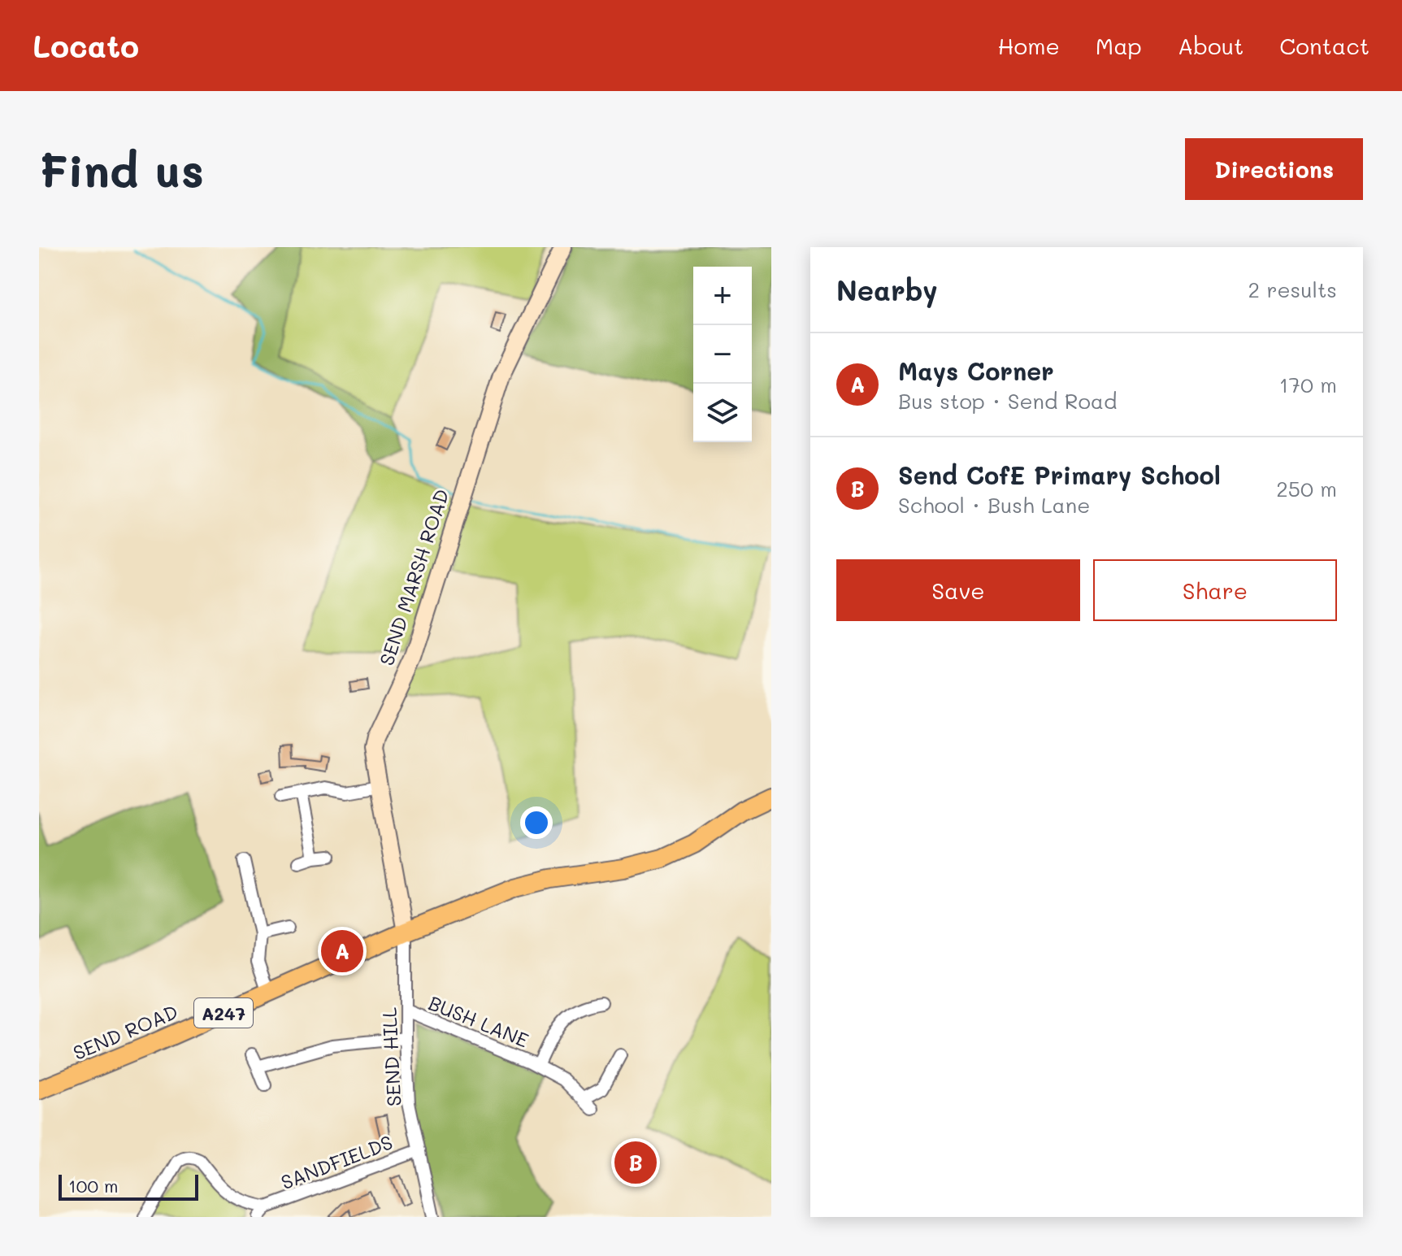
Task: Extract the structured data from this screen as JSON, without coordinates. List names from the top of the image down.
{
  "streets": {
    "main road": ["SEND MARSH ROAD", "A247", "SEND ROAD"],
    "street": ["BUSH LANE", "SEND HILL", "SANDFIELDS"]
  },
  "crossings": [
    ["SEND MARSH ROAD", "A247"],
    ["SEND MARSH ROAD", "SEND ROAD"],
    ["SEND MARSH ROAD", "SEND HILL"],
    ["A247", "SEND ROAD"],
    ["A247", "SEND HILL"],
    ["BUSH LANE", "SEND HILL"],
    ["SEND ROAD", "SEND HILL"],
    ["SEND HILL", "SANDFIELDS"]
  ],
  "scale_bar": "100 m",
  "page": {
    "header": "Locato",
    "nav": [
      "Home",
      "Map",
      "About",
      "Contact"
    ],
    "buttons": [
      "Directions",
      ["Save", "Share"]
    ],
    "title": "Find us",
    "heading": ["Nearby", "2 results"],
    "map_buttons": ["+", "−"],
    "list": [
      {
        "mark": "A",
        "name": "Mays Corner",
        "note": "Bus stop · Send Road",
        "value": "170 m"
      },
      {
        "mark": "B",
        "name": "Send CofE Primary School",
        "note": "School · Bush Lane",
        "value": "250 m"
      }
    ],
    "pins": ["A", "B"],
    "scale": "100 m"
  }
}
